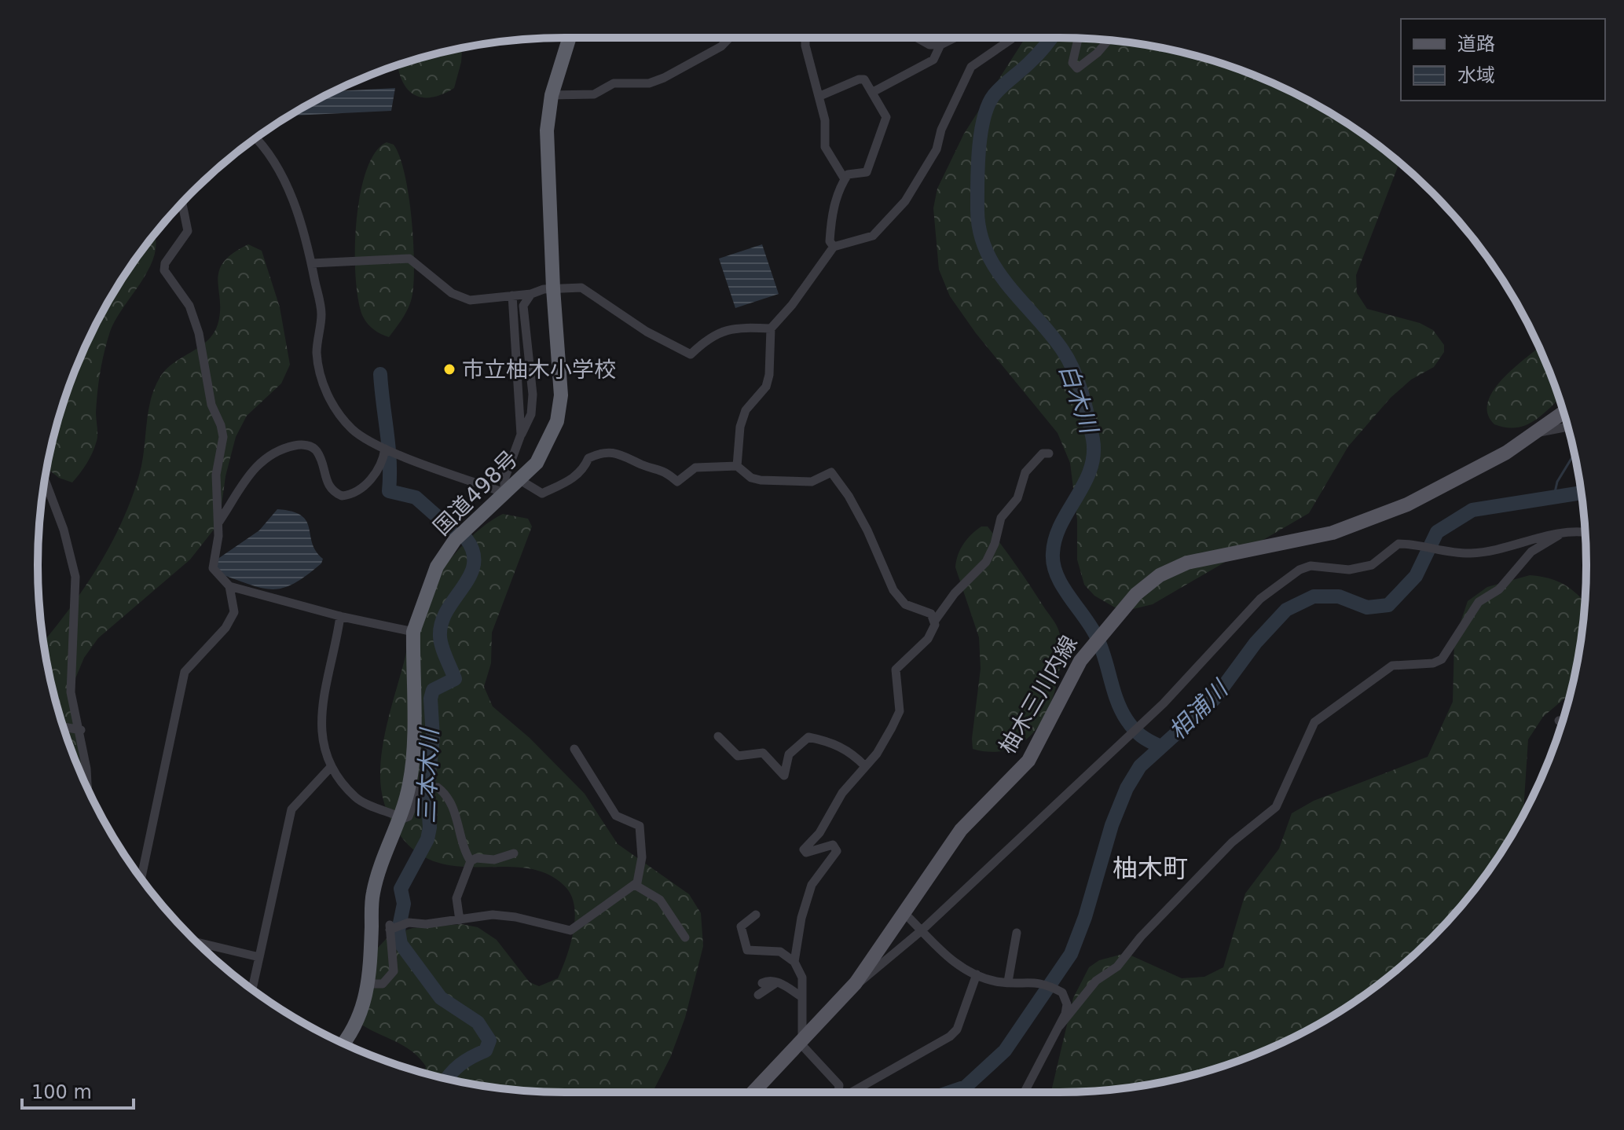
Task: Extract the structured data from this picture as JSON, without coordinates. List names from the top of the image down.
{
  "streets": {
    "highway": ["国道498号"],
    "main road": ["柚木三川内線"]
  },
  "districts": ["柚木町"],
  "water": ["白木川", "相浦川", "三本木川"],
  "places": ["市立柚木小学校"],
  "legend": ["道路", "水域"],
  "scale_bar": "100 m"
}
